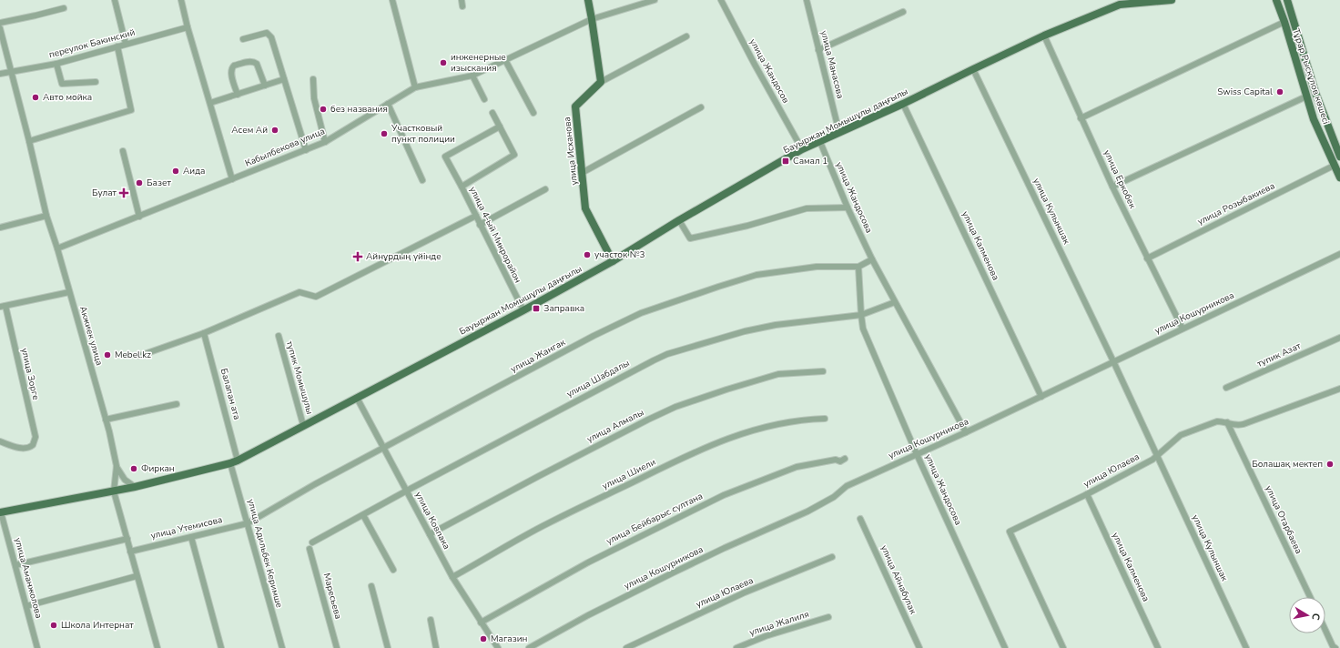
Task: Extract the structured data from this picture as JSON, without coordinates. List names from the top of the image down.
{
  "streets": {
    "main road": ["Тұрар Рыскұлов көшесі", "Бауыржан Момышұлы даңғылы", "улица Исханова"],
    "street": [
      "переулок Бакинский",
      "улица Манасова",
      "улица Жандосов",
      "Кабылбекова улица",
      "улица Еркобек",
      "улица Жандосова",
      "улица Розыбакиева",
      "улица Кулыншак",
      "улица 4-ый Микрорайон",
      "улица Калменова",
      "улица Кошурникова",
      "Акжиек улица",
      "тупик Азат",
      "улица Жангак",
      "улица Зорге",
      "тупик Момышулы",
      "улица Шабдалы",
      "Балапан ата",
      "улица Алмалы",
      "улица Юлаева",
      "улица Шиели",
      "улица Бейбарыс султана",
      "улица Отарбаева",
      "улица Ковпака",
      "улица Утемисова",
      "улица Адильбек Керимше",
      "улица Аманжолова",
      "улица Айнабулак",
      "Маресьева",
      "улица Жалиля"
    ]
  },
  "crossings": [
    ["переулок Бакинский", "Акжиек улица"],
    ["улица Манасова", "Бауыржан Момышұлы даңғылы"],
    ["улица Жандосов", "Бауыржан Момышұлы даңғылы"],
    ["Тұрар Рыскұлов көшесі", "улица Розыбакиева"],
    ["Бауыржан Момышұлы даңғылы", "улица Исханова"],
    ["Бауыржан Момышұлы даңғылы", "улица Еркобек"],
    ["Бауыржан Момышұлы даңғылы", "улица Жандосова"],
    ["Бауыржан Момышұлы даңғылы", "улица Кулыншак"],
    ["Бауыржан Момышұлы даңғылы", "улица 4-ый Микрорайон"],
    ["Бауыржан Момышұлы даңғылы", "улица Калменова"],
    ["Бауыржан Момышұлы даңғылы", "Акжиек улица"],
    ["Бауыржан Момышұлы даңғылы", "тупик Момышулы"],
    ["Бауыржан Момышұлы даңғылы", "Балапан ата"],
    ["Бауыржан Момышұлы даңғылы", "улица Ковпака"],
    ["Бауыржан Момышұлы даңғылы", "улица Адильбек Керимше"],
    ["Бауыржан Момышұлы даңғылы", "улица Аманжолова"],
    ["Кабылбекова улица", "Акжиек улица"],
    ["улица Еркобек", "улица Розыбакиева"],
    ["улица Еркобек", "улица Кошурникова"],
    ["улица Жандосова", "улица Кошурникова"],
    ["улица Жандосова", "улица Жангак"],
    ["улица Жандосова", "улица Шабдалы"],
    ["улица Кулыншак", "улица Кошурникова"],
    ["улица Кулыншак", "улица Юлаева"],
    ["улица Калменова", "улица Кошурникова"],
    ["улица Калменова", "улица Юлаева"],
    ["Акжиек улица", "улица Утемисова"],
    ["улица Жангак", "улица Ковпака"],
    ["улица Жангак", "улица Утемисова"],
    ["улица Жангак", "улица Адильбек Керимше"],
    ["улица Шабдалы", "улица Ковпака"],
    ["улица Алмалы", "улица Ковпака"],
    ["улица Юлаева", "улица Отарбаева"],
    ["улица Шиели", "улица Ковпака"],
    ["улица Бейбарыс султана", "улица Ковпака"],
    ["улица Утемисова", "улица Адильбек Керимше"]
  ],
  "places": {
    "other": [
      "инженерные изыскания",
      "Swiss Capital",
      "Авто мойка",
      "без названия",
      "Асем Ай",
      "Участковый пункт полиции",
      "Аида",
      "Базет",
      "участок №3",
      "Mebel.kz",
      "Болашақ мектеп",
      "Фиркан",
      "Школа Интернат",
      "Магазин"
    ],
    "transit": ["Самал 1", "Заправка"],
    "health": ["Булат", "Айнұрдың үйінде"]
  },
  "north": "right"
}
